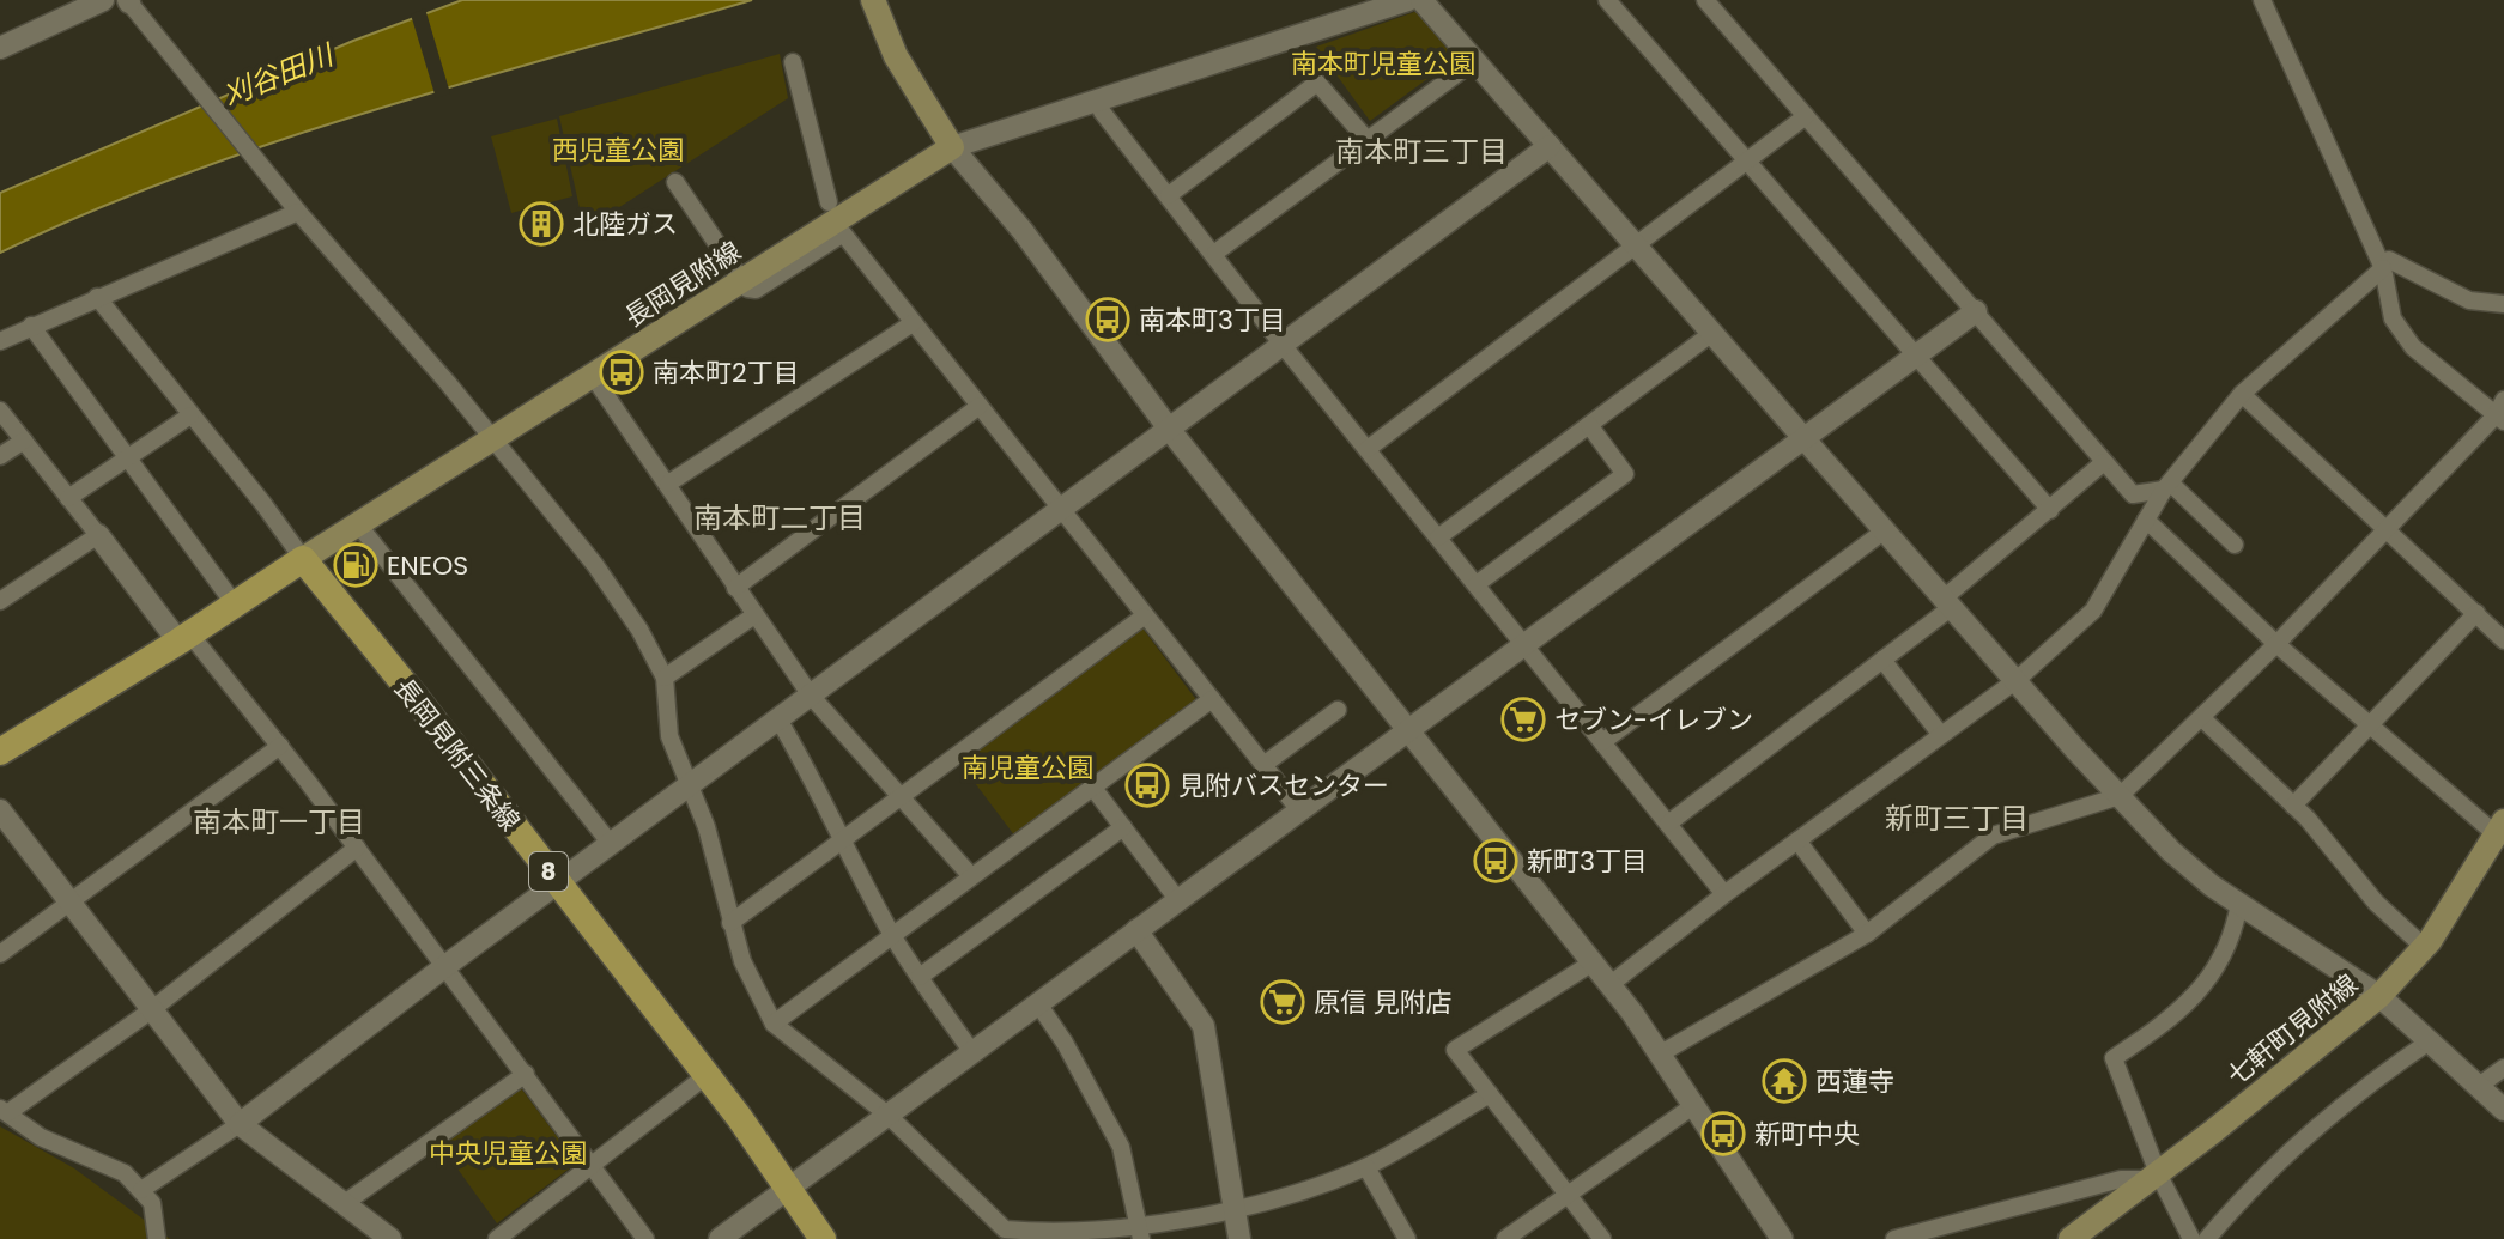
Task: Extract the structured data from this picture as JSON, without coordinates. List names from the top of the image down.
{
  "streets": {
    "main road": [
      "長岡見附線",
      "長岡見附三条線",
      "8",
      "七軒町見附線"
    ]
  },
  "crossings": [
    ["長岡見附線", "長岡見附三条線"]
  ],
  "districts": [
    "南本町三丁目",
    "南本町二丁目",
    "新町三丁目",
    "南本町一丁目"
  ],
  "water": ["刈谷田川"],
  "parks": [
    "南本町児童公園",
    "西児童公園",
    "南児童公園",
    "中央児童公園"
  ],
  "places": {
    "building": ["北陸ガス"],
    "bus stop": [
      "南本町3丁目",
      "南本町2丁目",
      "見附バスセンター",
      "新町3丁目",
      "新町中央"
    ],
    "fuel station": ["ENEOS"],
    "supermarket": ["セブン-イレブン", "原信 見附店"],
    "temple": ["西蓮寺"]
  }
}
